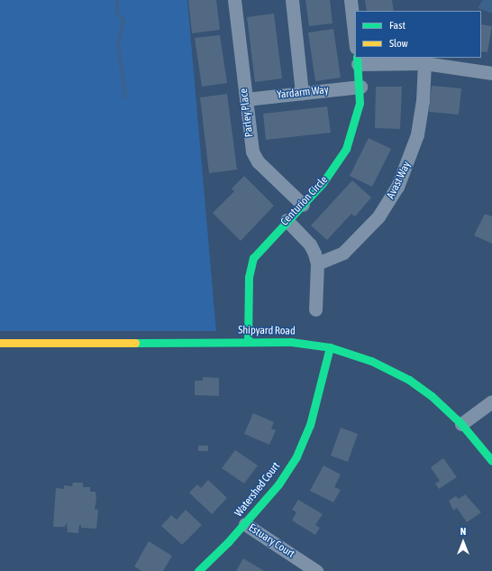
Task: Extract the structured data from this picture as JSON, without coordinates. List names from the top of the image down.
{
  "streets": {
    "street": [
      "Yardarm Way",
      "Parley Place",
      "Avast Way",
      "Centurion Circle",
      "Shipyard Road",
      "Watershed Court",
      "Estuary Court"
    ]
  },
  "crossings": [
    ["Yardarm Way", "Parley Place"],
    ["Yardarm Way", "Centurion Circle"],
    ["Parley Place", "Centurion Circle"],
    ["Centurion Circle", "Shipyard Road"],
    ["Shipyard Road", "Watershed Court"],
    ["Watershed Court", "Estuary Court"]
  ],
  "legend": ["Fast", "Slow"],
  "north": "top"
}
